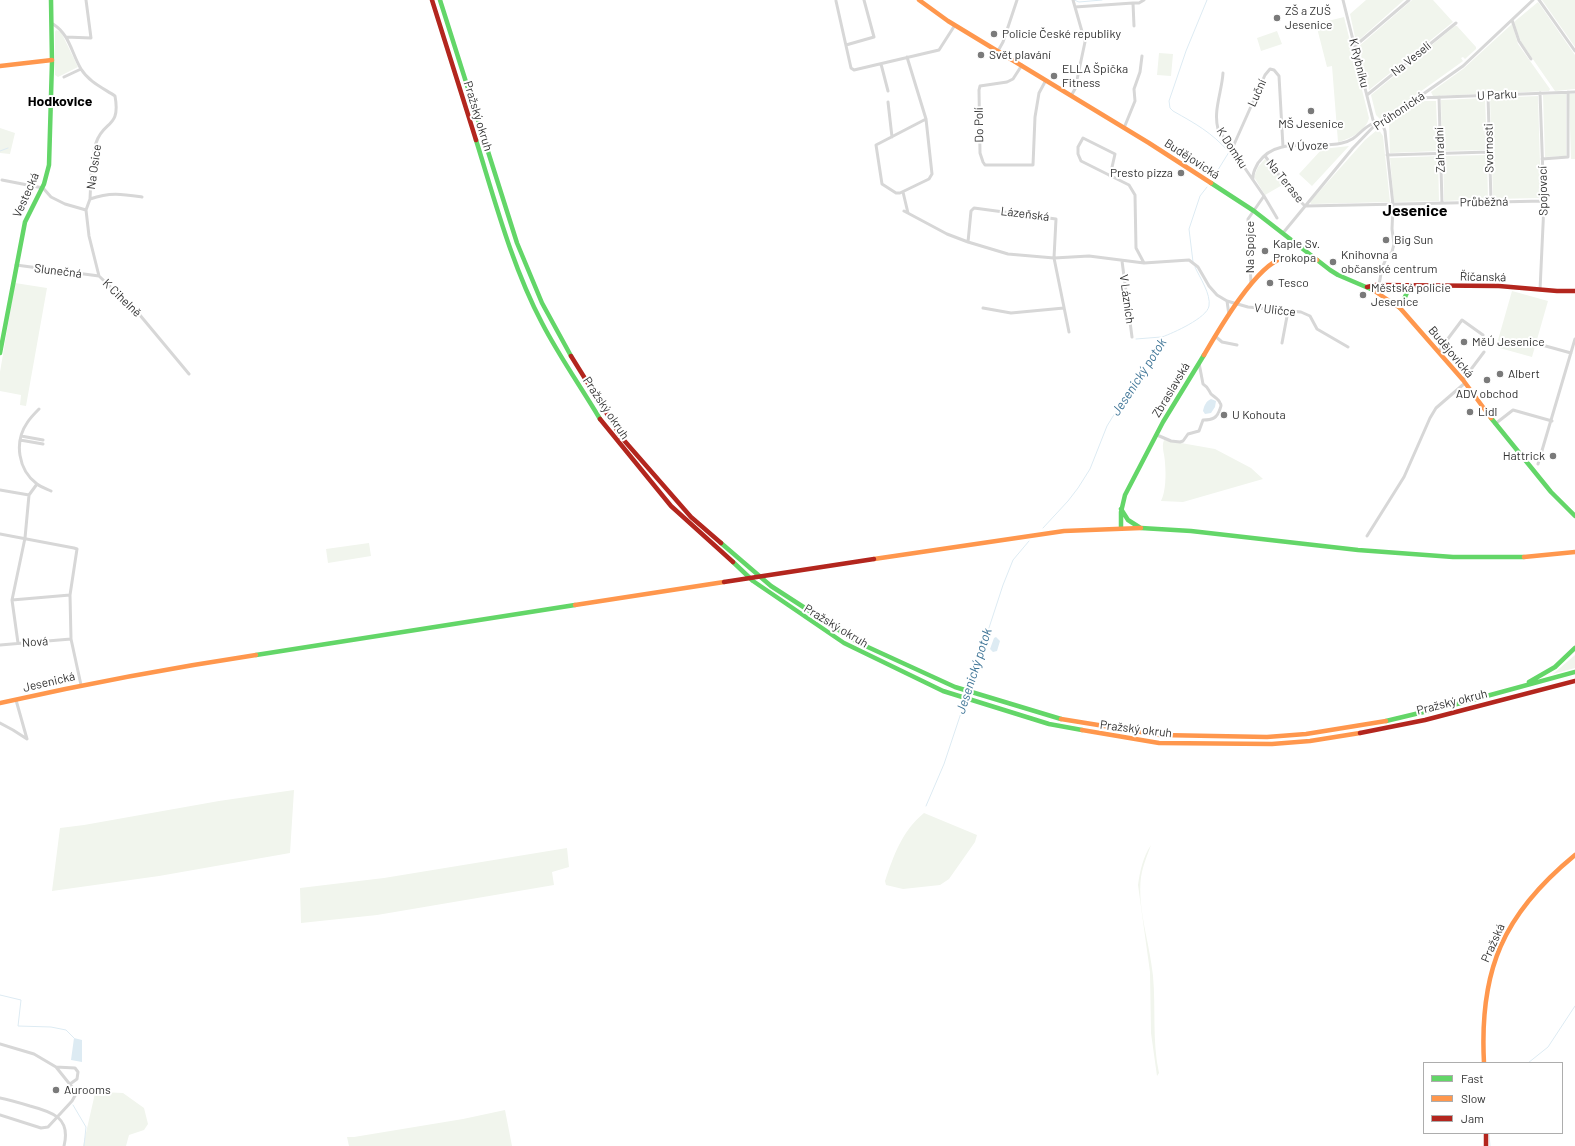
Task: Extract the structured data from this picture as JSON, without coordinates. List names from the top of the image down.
{
  "streets": {
    "main road": [
      "Pražský okruh",
      "Budějovická",
      "Vestecká",
      "Říčanská",
      "Zbraslavská",
      "Jesenická",
      "Pražská"
    ],
    "street": [
      "Na Veselí",
      "K Rybníku",
      "Luční",
      "U Parku",
      "Průhonická",
      "Do Polí",
      "V Úvoze",
      "K Domku",
      "Svornosti",
      "Zahradní",
      "Na Osice",
      "Na Terase",
      "Spojovací",
      "Průběžná",
      "Lázeňská",
      "Na Spojce",
      "Slunečná",
      "K Cihelně",
      "V Lázních",
      "V Uličce",
      "Nová"
    ]
  },
  "crossings": [
    ["Na Veselí", "K Rybníku"],
    ["K Rybníku", "Průhonická"],
    ["K Rybníku", "V Úvoze"],
    ["Luční", "V Úvoze"],
    ["Luční", "K Domku"],
    ["U Parku", "Průhonická"],
    ["U Parku", "Svornosti"],
    ["U Parku", "Zahradní"],
    ["U Parku", "Spojovací"],
    ["Průhonická", "V Úvoze"],
    ["Průhonická", "Budějovická"],
    ["Průhonická", "Na Terase"],
    ["Průhonická", "Průběžná"],
    ["Do Polí", "Budějovická"],
    ["V Úvoze", "Na Terase"],
    ["Svornosti", "Průběžná"],
    ["Zahradní", "Průběžná"],
    ["Budějovická", "Na Spojce"],
    ["Budějovická", "Říčanská"],
    ["Budějovická", "Zbraslavská"],
    ["Na Osice", "Vestecká"],
    ["Na Osice", "K Cihelně"],
    ["Na Terase", "Průběžná"],
    ["Spojovací", "Průběžná"],
    ["Spojovací", "Říčanská"],
    ["Vestecká", "Slunečná"],
    ["Lázeňská", "V Lázních"],
    ["Na Spojce", "Zbraslavská"],
    ["Slunečná", "K Cihelně"],
    ["V Lázních", "V Uličce"],
    ["V Lázních", "Zbraslavská"],
    ["V Uličce", "Zbraslavská"]
  ],
  "districts": ["Hodkovice", "Jesenice"],
  "water": ["Jesenický potok"],
  "places": [
    "ZŠ a ZUŠ Jesenice",
    "Policie České republiky",
    "Svět plavání",
    "ELLA Špička Fitness",
    "MŠ Jesenice",
    "Presto pizza",
    "Big Sun",
    "Kaple Sv. Prokopa",
    "Knihovna a občanské centrum",
    "Tesco",
    "Městská policie Jesenice",
    "MěÚ Jesenice",
    "Albert",
    "ADV obchod",
    "Lidl",
    "U Kohouta",
    "Hattrick",
    "Aurooms"
  ],
  "legend": ["Fast", "Slow", "Jam"]
}
